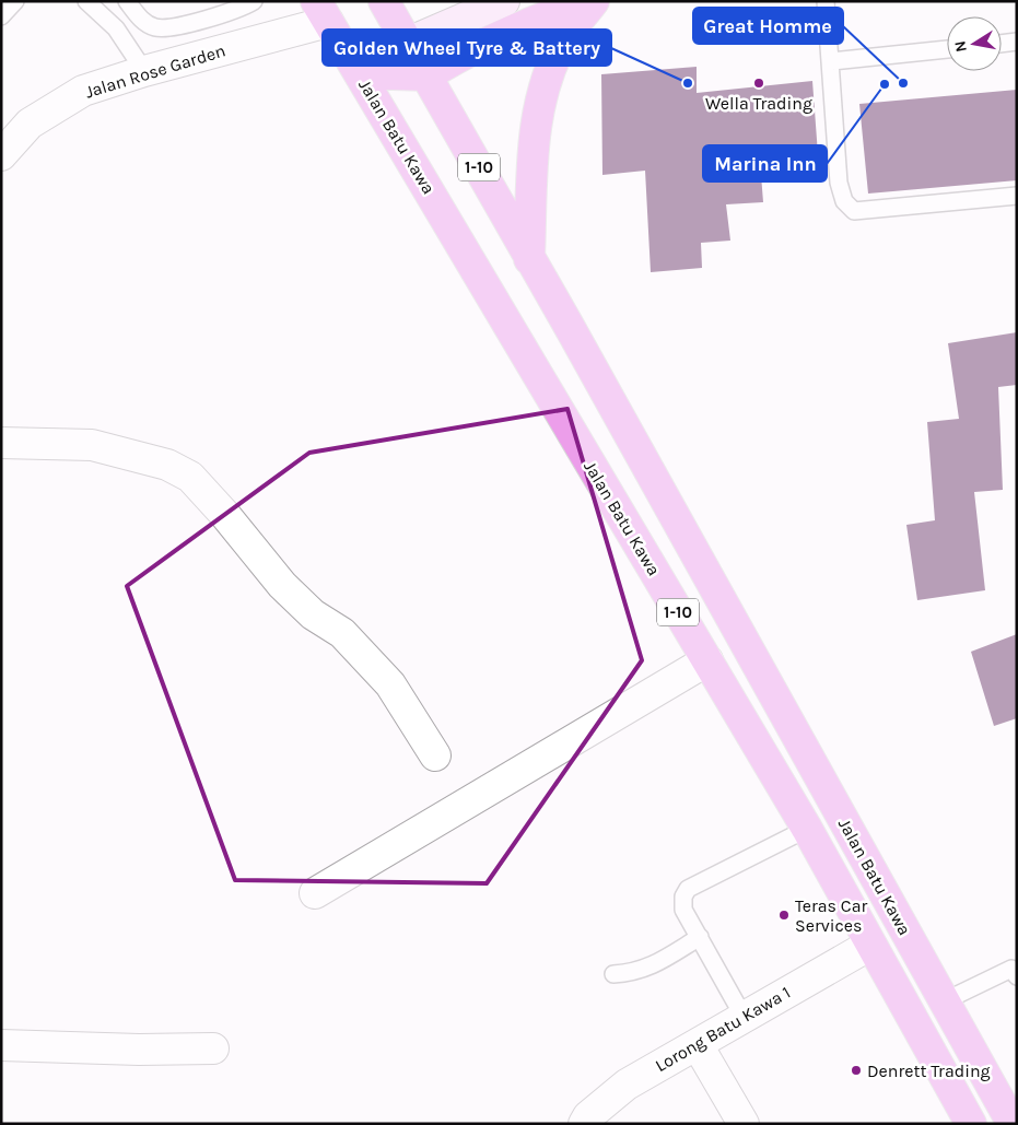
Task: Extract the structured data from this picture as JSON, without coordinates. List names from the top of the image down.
{
  "streets": {
    "highway": ["Jalan Batu Kawa", "1-10"],
    "street": ["Jalan Rose Garden", "Lorong Batu Kawa 1"]
  },
  "crossings": [
    ["Jalan Rose Garden", "Jalan Batu Kawa"],
    ["Jalan Batu Kawa", "Lorong Batu Kawa 1"]
  ],
  "places": [
    "Golden Wheel Tyre & Battery",
    "Wella Trading",
    "Great Homme",
    "Marina Inn",
    "Teras Car Services",
    "Denrett Trading"
  ],
  "north": "left"
}
